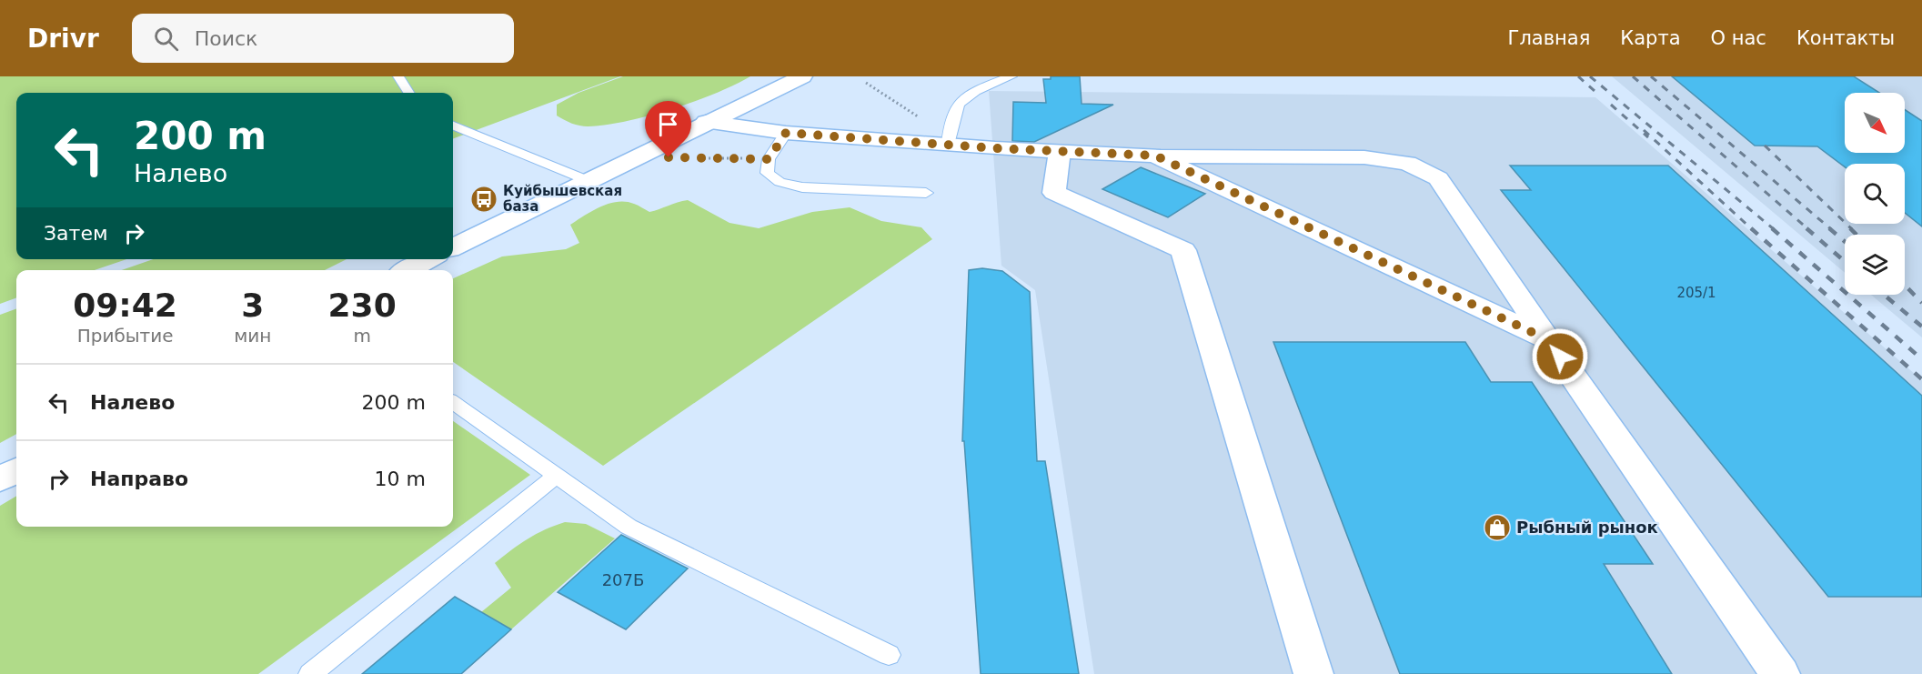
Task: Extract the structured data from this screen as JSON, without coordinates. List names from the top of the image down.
{
  "places": {
    "bus stop": ["Куйбышевская база"],
    "shop": ["Рыбный рынок"]
  },
  "house_numbers": ["205/1", "207Б"],
  "north": "bottom right",
  "page": {
    "header": "Drivr",
    "search": "Поиск",
    "nav": [
      "Главная",
      "Карта",
      "О нас",
      "Контакты"
    ],
    "turn": ["200 m", "Налево"],
    "then": "Затем",
    "eta": [
      "09:42",
      "Прибытие",
      "3",
      "мин",
      "230",
      "m"
    ],
    "list": [
      {
        "name": "Налево",
        "value": "200 m"
      },
      {
        "name": "Направо",
        "value": "10 m"
      }
    ]
  }
}
